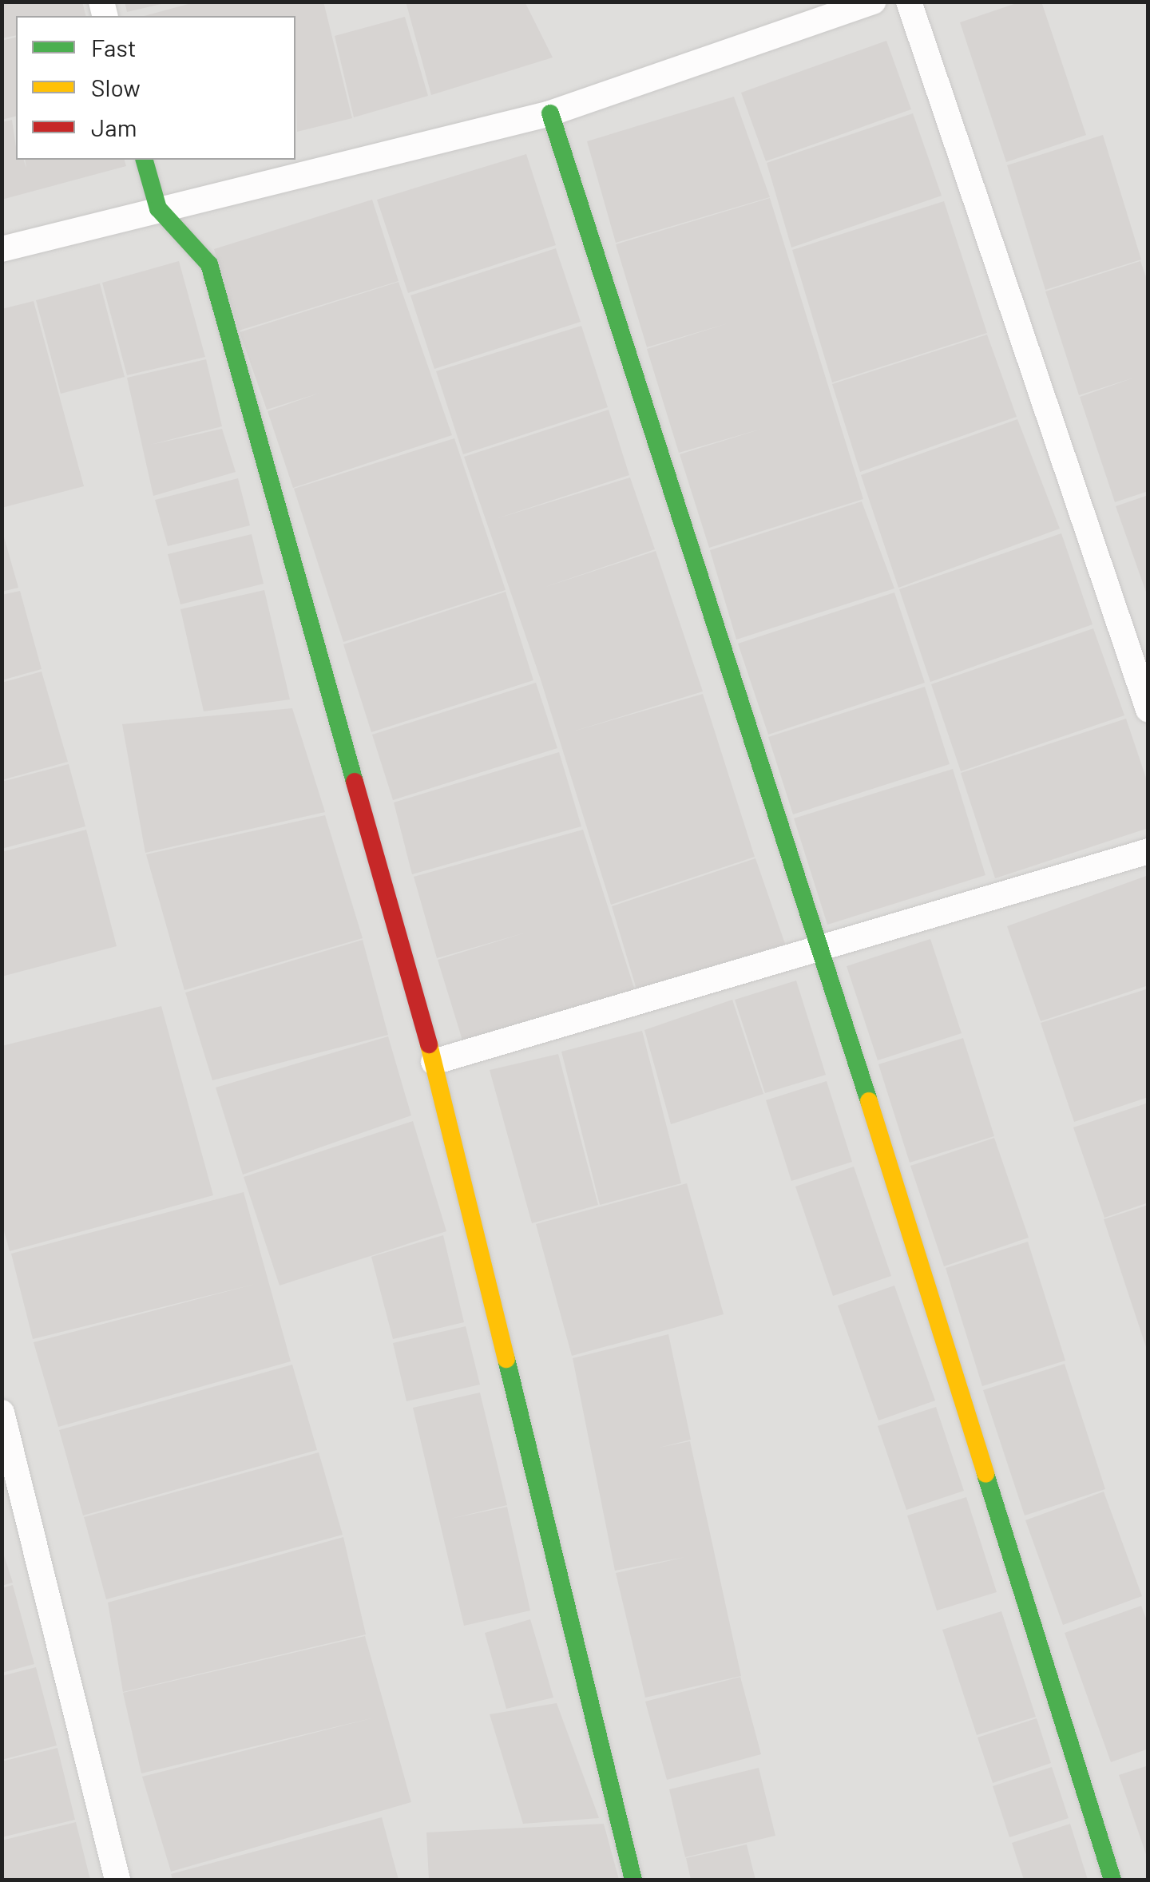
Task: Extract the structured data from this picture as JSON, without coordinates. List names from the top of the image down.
{
  "legend": ["Fast", "Slow", "Jam"]
}
